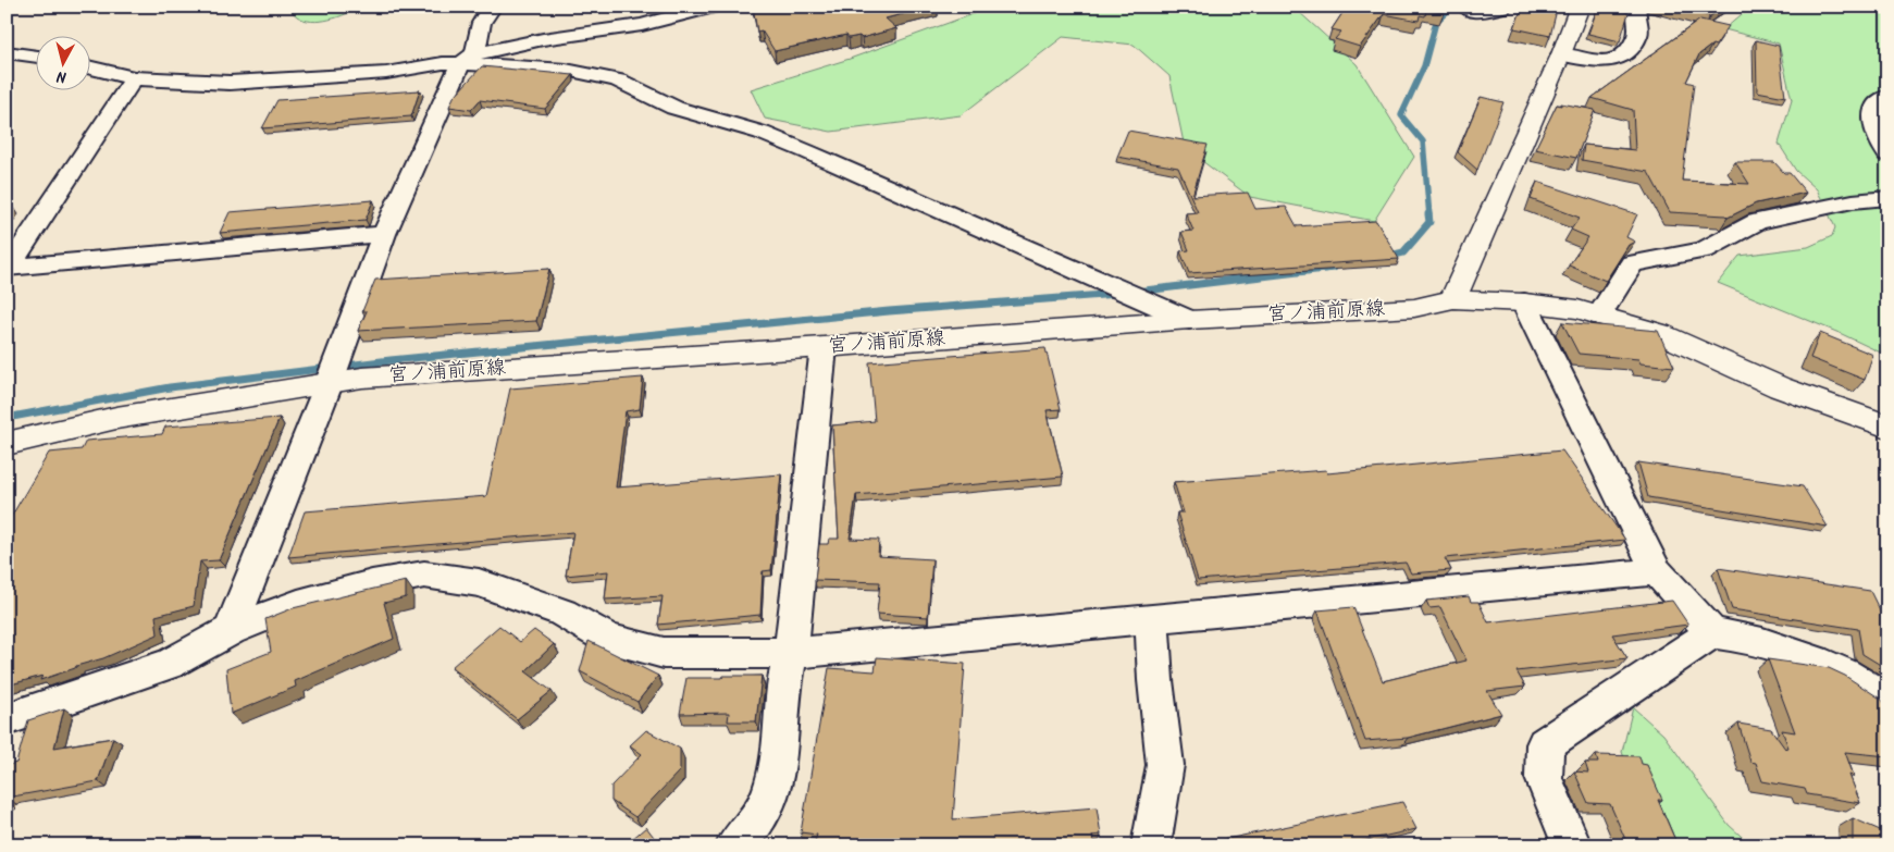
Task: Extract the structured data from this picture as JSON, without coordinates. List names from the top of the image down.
{
  "streets": {
    "main road": ["宮ノ浦前原線"]
  },
  "north": "bottom"
}
